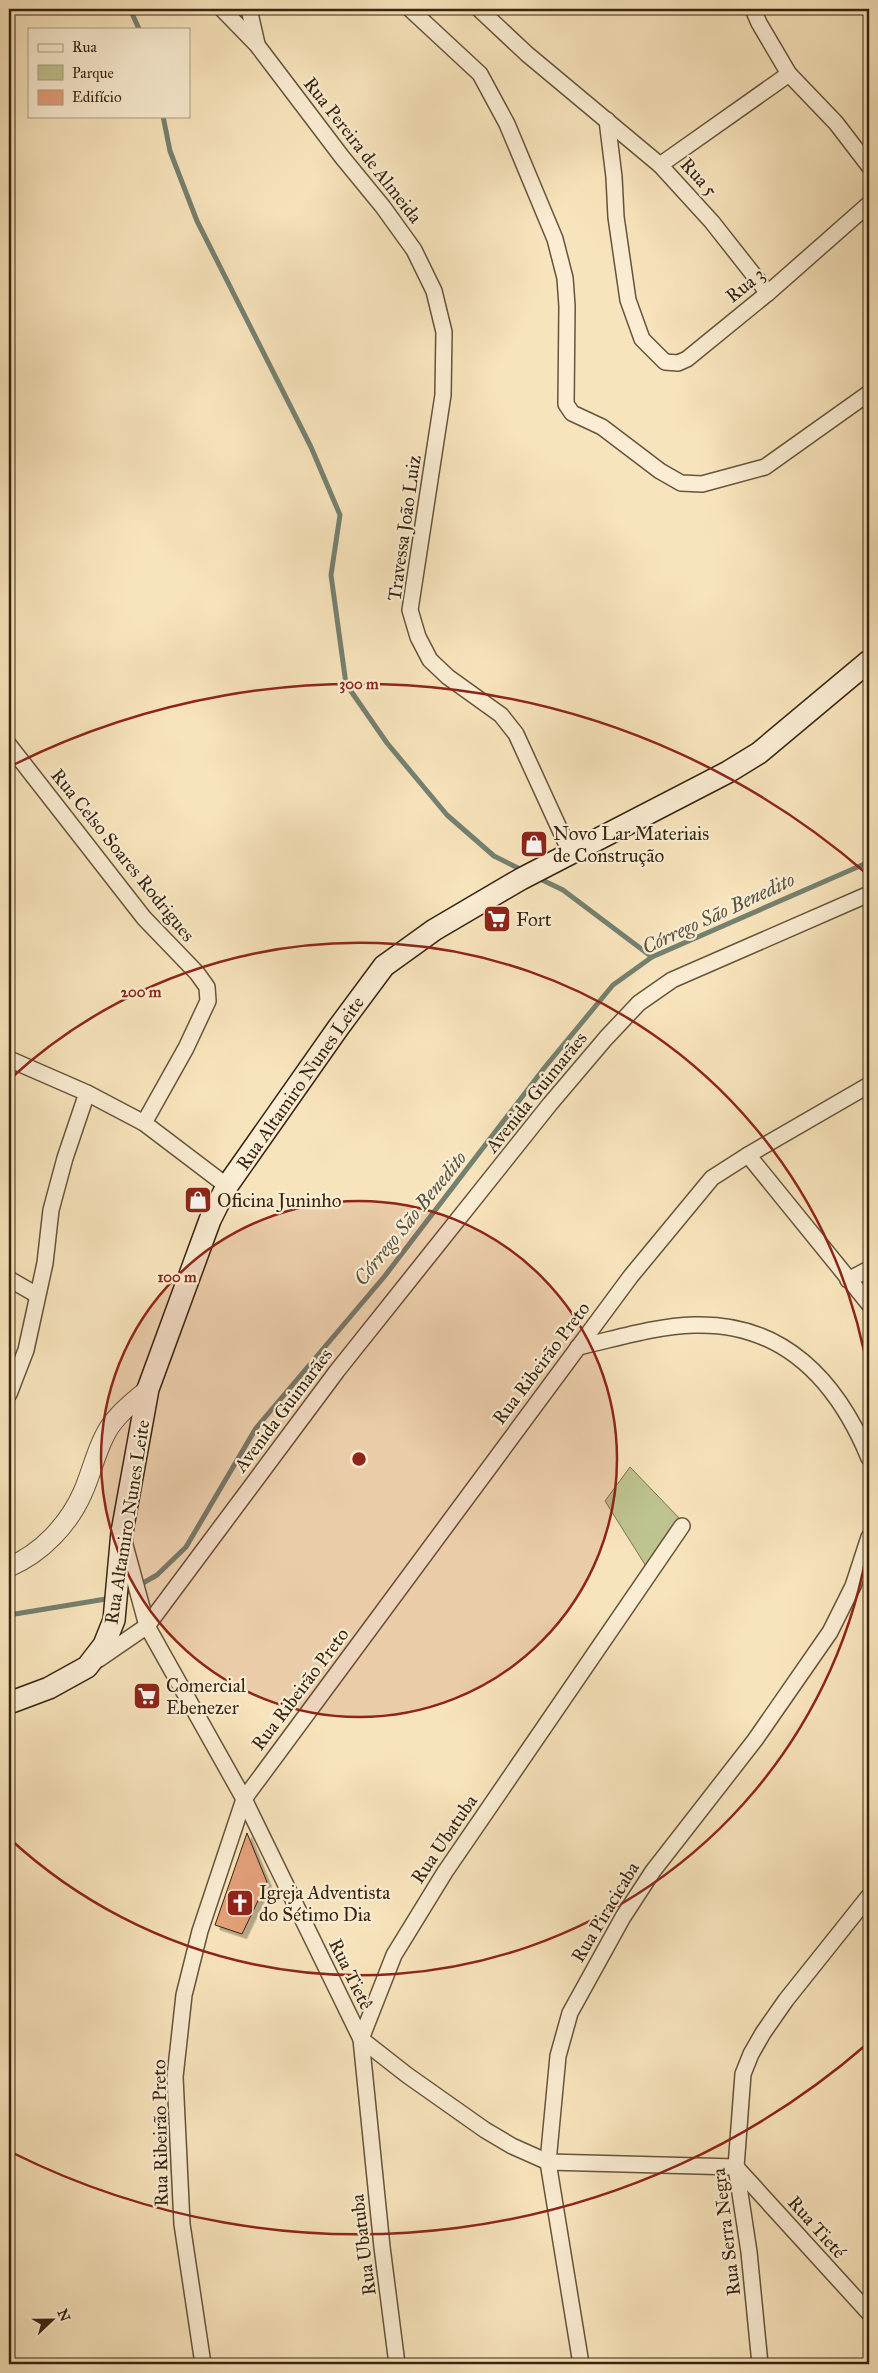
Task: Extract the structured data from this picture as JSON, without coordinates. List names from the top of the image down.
{
  "streets": {
    "main road": ["Rua Altamiro Nunes Leite"],
    "street": [
      "Rua Pereira de Almeida",
      "Rua 5",
      "Rua 3",
      "Travessa João Luiz",
      "Rua Celso Soares Rodrigues",
      "Avenida Guimarães",
      "Rua Ribeirão Preto",
      "Rua Ubatuba",
      "Rua Piracicaba",
      "Rua Tietê",
      "Rua Tieté",
      "Rua Serra Negra"
    ]
  },
  "crossings": [
    ["Rua Pereira de Almeida", "Travessa João Luiz"],
    ["Rua 5", "Rua 3"],
    ["Travessa João Luiz", "Rua Altamiro Nunes Leite"],
    ["Rua Altamiro Nunes Leite", "Rua Tietê"],
    ["Avenida Guimarães", "Rua Tietê"],
    ["Rua Ribeirão Preto", "Rua Tietê"],
    ["Rua Ubatuba", "Rua Tietê"],
    ["Rua Piracicaba", "Rua Tietê"],
    ["Rua Tietê", "Rua Tieté"],
    ["Rua Tietê", "Rua Serra Negra"],
    ["Rua Tieté", "Rua Serra Negra"]
  ],
  "water": ["Córrego São Benedito"],
  "places": {
    "shop": ["Novo Lar Materiais de Construção", "Oficina Juninho"],
    "supermarket": ["Fort", "Comercial Ebenezer"],
    "church": ["Igreja Adventista do Sétimo Dia"]
  },
  "legend": ["Rua", "Parque", "Edifício"],
  "north": "right",
  "rings": ["300 m", "200 m", "100 m"]
}
